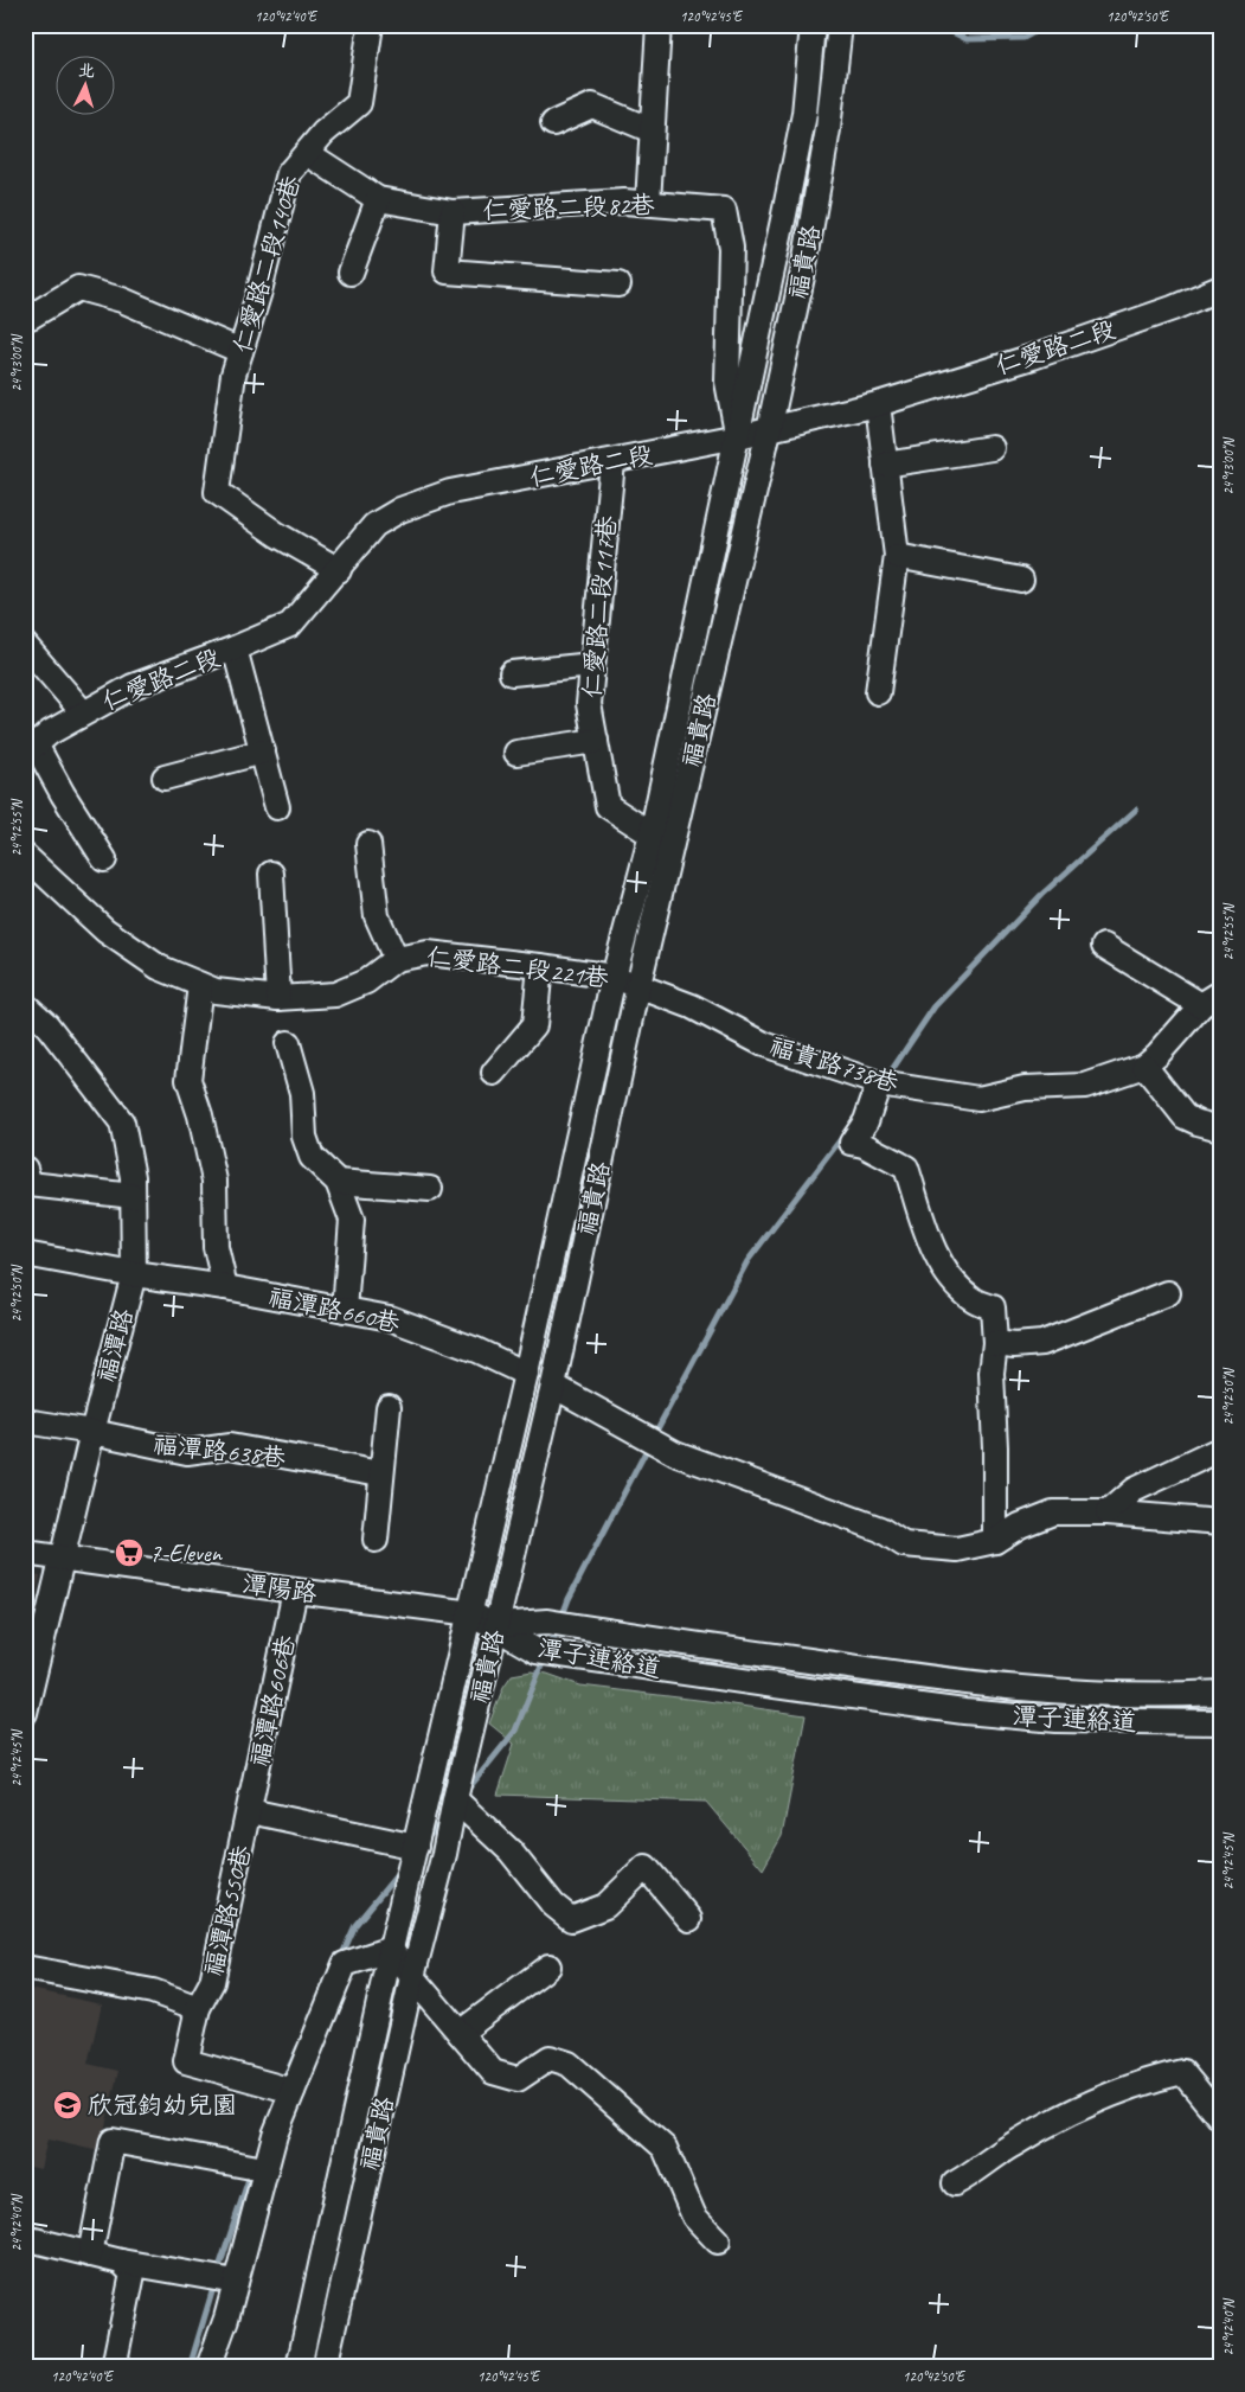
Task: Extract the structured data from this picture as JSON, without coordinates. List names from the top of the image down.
{
  "streets": {
    "street": [
      "仁愛路二段82巷",
      "福貴路",
      "仁愛路二段140巷",
      "仁愛路二段",
      "仁愛路二段117巷",
      "仁愛路二段221巷",
      "福貴路738巷",
      "福潭路660巷",
      "福潭路",
      "福潭路638巷",
      "潭陽路",
      "潭子連絡道",
      "福潭路606巷",
      "福潭路550巷"
    ]
  },
  "crossings": [
    ["仁愛路二段82巷", "福貴路"],
    ["仁愛路二段82巷", "仁愛路二段140巷"],
    ["仁愛路二段82巷", "仁愛路二段"],
    ["福貴路", "仁愛路二段"],
    ["福貴路", "仁愛路二段117巷"],
    ["福貴路", "仁愛路二段221巷"],
    ["福貴路", "福貴路738巷"],
    ["福貴路", "福潭路660巷"],
    ["福貴路", "潭陽路"],
    ["福貴路", "潭子連絡道"],
    ["仁愛路二段140巷", "仁愛路二段"],
    ["仁愛路二段", "仁愛路二段117巷"],
    ["仁愛路二段221巷", "福貴路738巷"],
    ["福潭路660巷", "福潭路"],
    ["福潭路", "福潭路638巷"],
    ["福潭路", "潭陽路"],
    ["潭陽路", "潭子連絡道"],
    ["潭陽路", "福潭路606巷"],
    ["福潭路606巷", "福潭路550巷"]
  ],
  "places": {
    "supermarket": ["7-Eleven"],
    "school or university": ["欣冠鈞幼兒園"]
  },
  "north": "top",
  "coordinates": [
    "120°42'40\"E",
    "120°42'45\"E",
    "120°42'50\"E",
    "24°13'00\"N",
    "24°12'55\"N",
    "24°12'50\"N",
    "24°12'45\"N",
    "24°12'40\"N"
  ]
}
